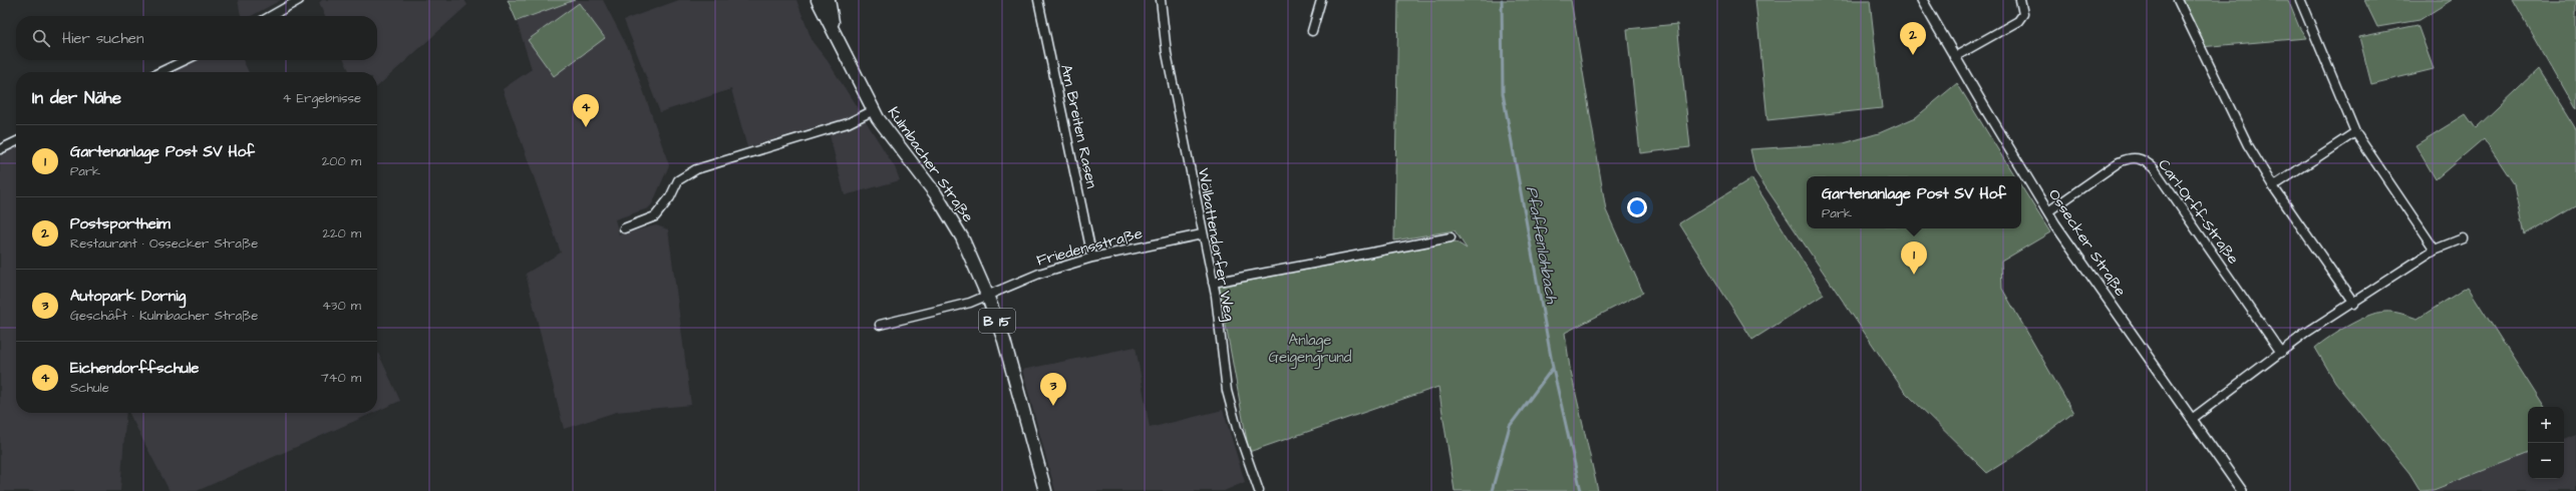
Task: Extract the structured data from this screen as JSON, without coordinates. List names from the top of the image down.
{
  "streets": {
    "main road": ["Kulmbacher Straße", "B 15"],
    "street": [
      "Am Breiten Rasen",
      "Carl-Orff-Straße",
      "Ossecker Straße",
      "Wölbattendorfer Weg",
      "Friedensstraße"
    ]
  },
  "crossings": [
    ["Am Breiten Rasen", "Friedensstraße"],
    ["Kulmbacher Straße", "Friedensstraße"],
    ["Kulmbacher Straße", "B 15"],
    ["Carl-Orff-Straße", "Ossecker Straße"],
    ["Wölbattendorfer Weg", "Friedensstraße"]
  ],
  "water": ["Pfaffenlohbach"],
  "parks": ["Anlage Geigengrund"],
  "page": {
    "search": "Hier suchen",
    "pins": [
      "2",
      "4",
      "1",
      "3"
    ],
    "heading": ["In der Nähe", "4 Ergebnisse"],
    "list": [
      {
        "mark": "1",
        "name": "Gartenanlage Post SV Hof",
        "note": "Park",
        "value": "200 m"
      },
      {
        "mark": "2",
        "name": "Postsportheim",
        "note": "Restaurant · Ossecker Straße",
        "value": "220 m"
      },
      {
        "mark": "3",
        "name": "Autopark Dornig",
        "note": "Geschäft · Kulmbacher Straße",
        "value": "430 m"
      },
      {
        "mark": "4",
        "name": "Eichendorffschule",
        "note": "Schule",
        "value": "740 m"
      }
    ],
    "popup": ["Gartenanlage Post SV Hof", "Park"],
    "map_buttons": ["+", "−"]
  }
}
